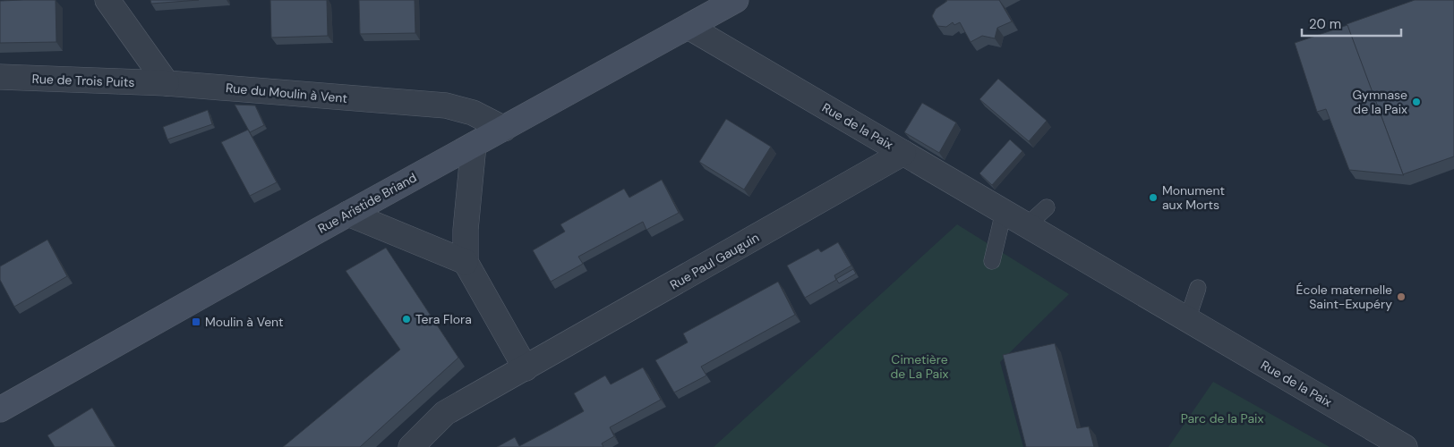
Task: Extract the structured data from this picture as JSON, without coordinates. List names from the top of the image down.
{
  "streets": {
    "main road": ["Rue Aristide Briand"],
    "street": [
      "Rue de Trois Puits",
      "Rue du Moulin à Vent",
      "Rue de la Paix",
      "Rue Paul Gauguin"
    ]
  },
  "crossings": [
    ["Rue de Trois Puits", "Rue du Moulin à Vent"],
    ["Rue du Moulin à Vent", "Rue Aristide Briand"],
    ["Rue de la Paix", "Rue Aristide Briand"],
    ["Rue de la Paix", "Rue Paul Gauguin"]
  ],
  "parks": ["Cimetière de La Paix", "Parc de la Paix"],
  "places": {
    "other": [
      "Gymnase de la Paix",
      "Monument aux Morts",
      "École maternelle Saint-Exupéry",
      "Tera Flora"
    ],
    "transit": ["Moulin à Vent"]
  },
  "scale_bar": "20 m"
}
